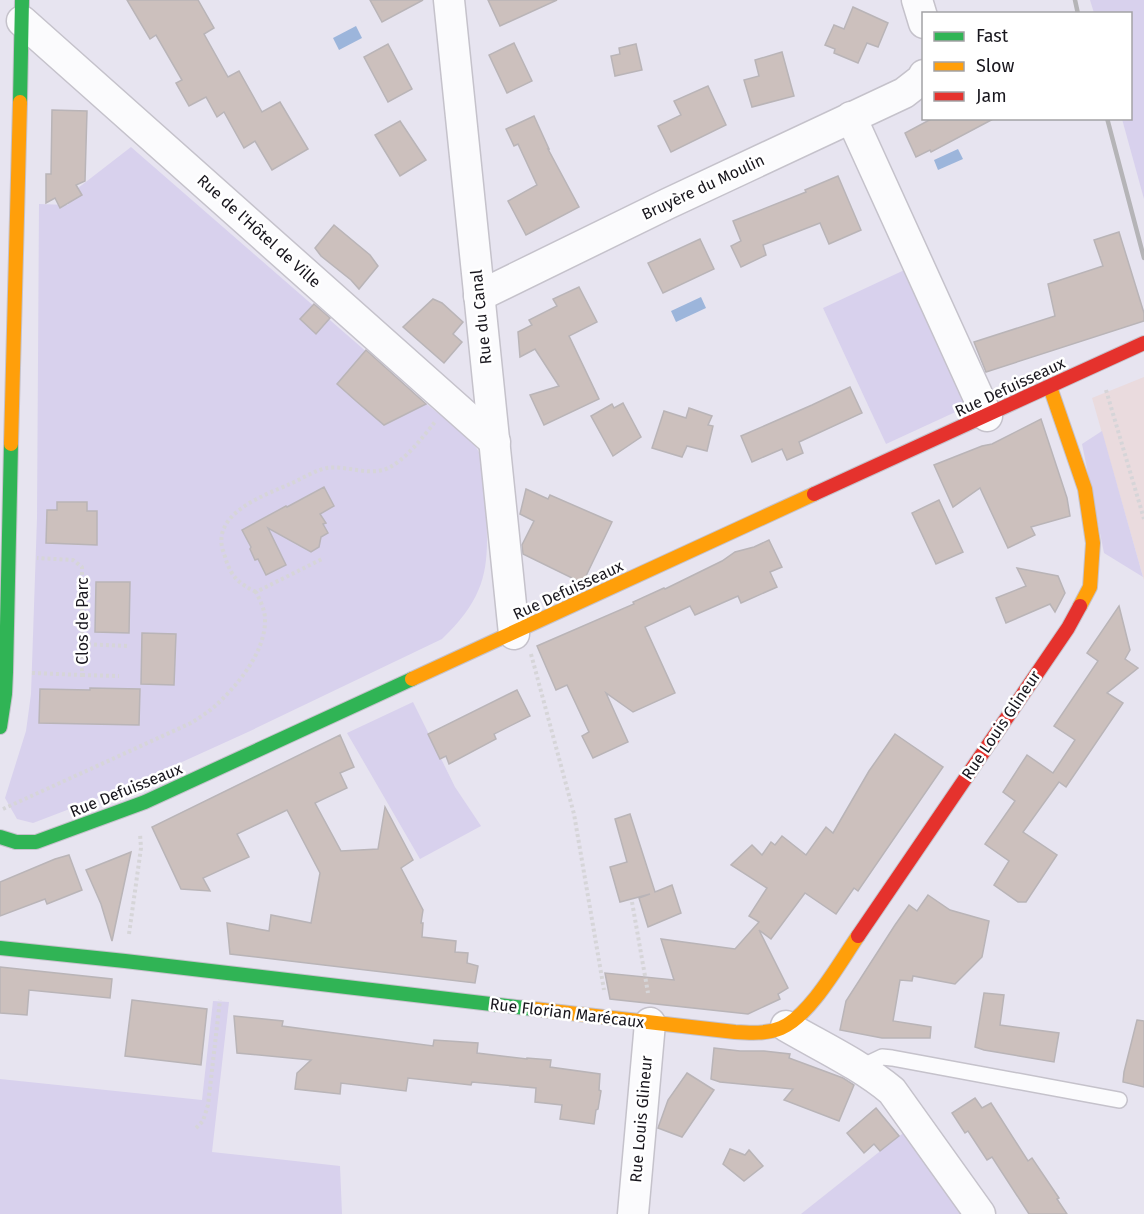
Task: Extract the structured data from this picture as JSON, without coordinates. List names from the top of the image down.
{
  "streets": {
    "street": [
      "Bruyère du Moulin",
      "Rue de l'Hôtel de Ville",
      "Rue du Canal",
      "Rue Defuisseaux",
      "Rue Louis Glineur",
      "Rue Florian Marécaux"
    ],
    "path": ["Clos de Parc"]
  },
  "crossings": [
    ["Bruyère du Moulin", "Rue du Canal"],
    ["Rue de l'Hôtel de Ville", "Rue du Canal"],
    ["Rue du Canal", "Rue Defuisseaux"],
    ["Rue Defuisseaux", "Rue Louis Glineur"],
    ["Rue Louis Glineur", "Rue Florian Marécaux"]
  ],
  "legend": ["Fast", "Slow", "Jam"]
}
